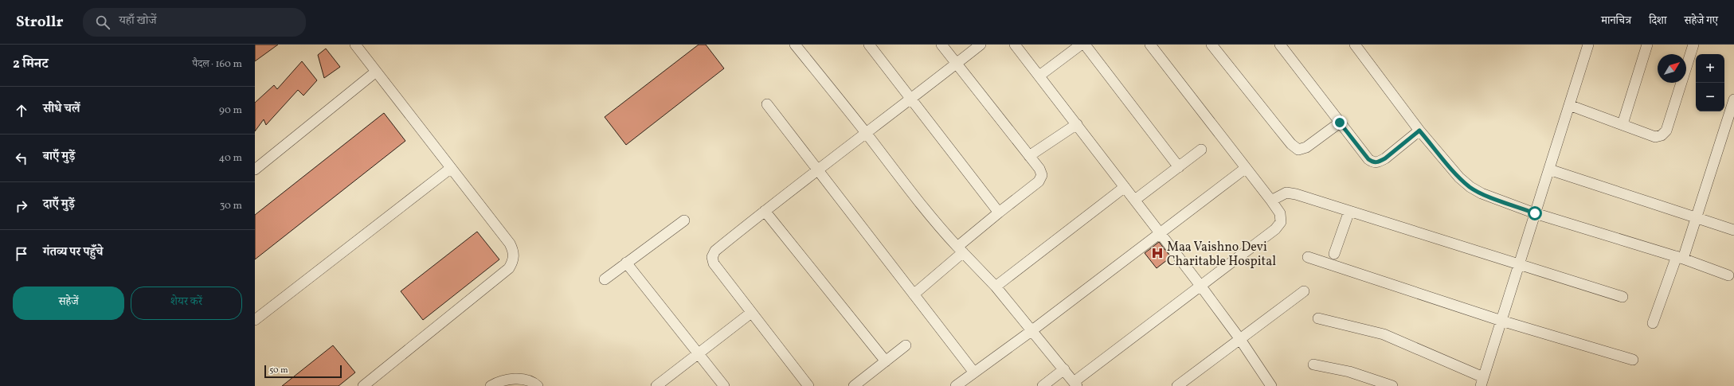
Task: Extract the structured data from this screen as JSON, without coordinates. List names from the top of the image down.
{
  "places": {
    "hospital": ["Maa Vaishno Devi Charitable Hospital"]
  },
  "scale_bar": "50 m",
  "north": "top right",
  "page": {
    "header": "Strollr",
    "search": "यहाँ खोजें",
    "nav": ["मानचित्र", "दिशा", "सहेजे गए"],
    "heading": ["2 मिनट", "पैदल · 160 m"],
    "map_buttons": ["+", "−"],
    "list": [
      ["सीधे चलें", "90 m"],
      ["बाएँ मुड़ें", "40 m"],
      ["दाएँ मुड़ें", "30 m"],
      "गंतव्य पर पहुँचे"
    ],
    "buttons": ["सहेजें", "शेयर करें"],
    "scale": "50 m"
  }
}
